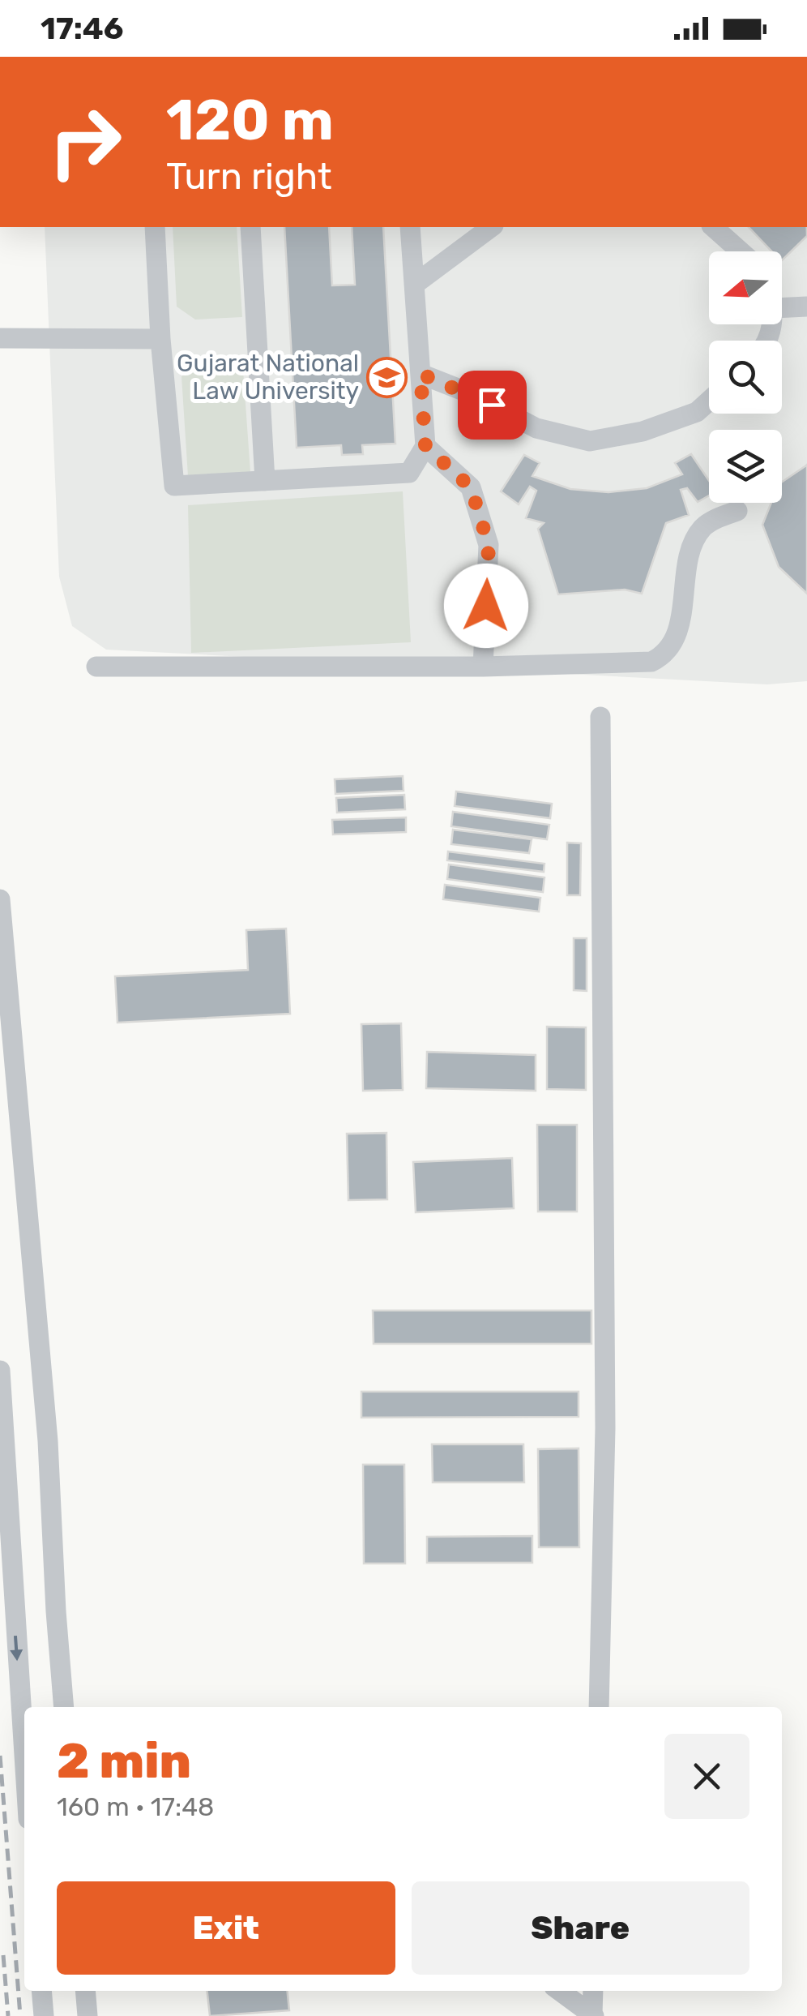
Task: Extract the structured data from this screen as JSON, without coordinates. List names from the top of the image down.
{
  "places": {
    "school or university": ["Gujarat National Law University"]
  },
  "north": "left",
  "page": {
    "status": "17:46",
    "turn": ["120 m", "Turn right"],
    "heading": ["2 min", "160 m · 17:48"],
    "buttons": ["Exit", "Share"]
  }
}
